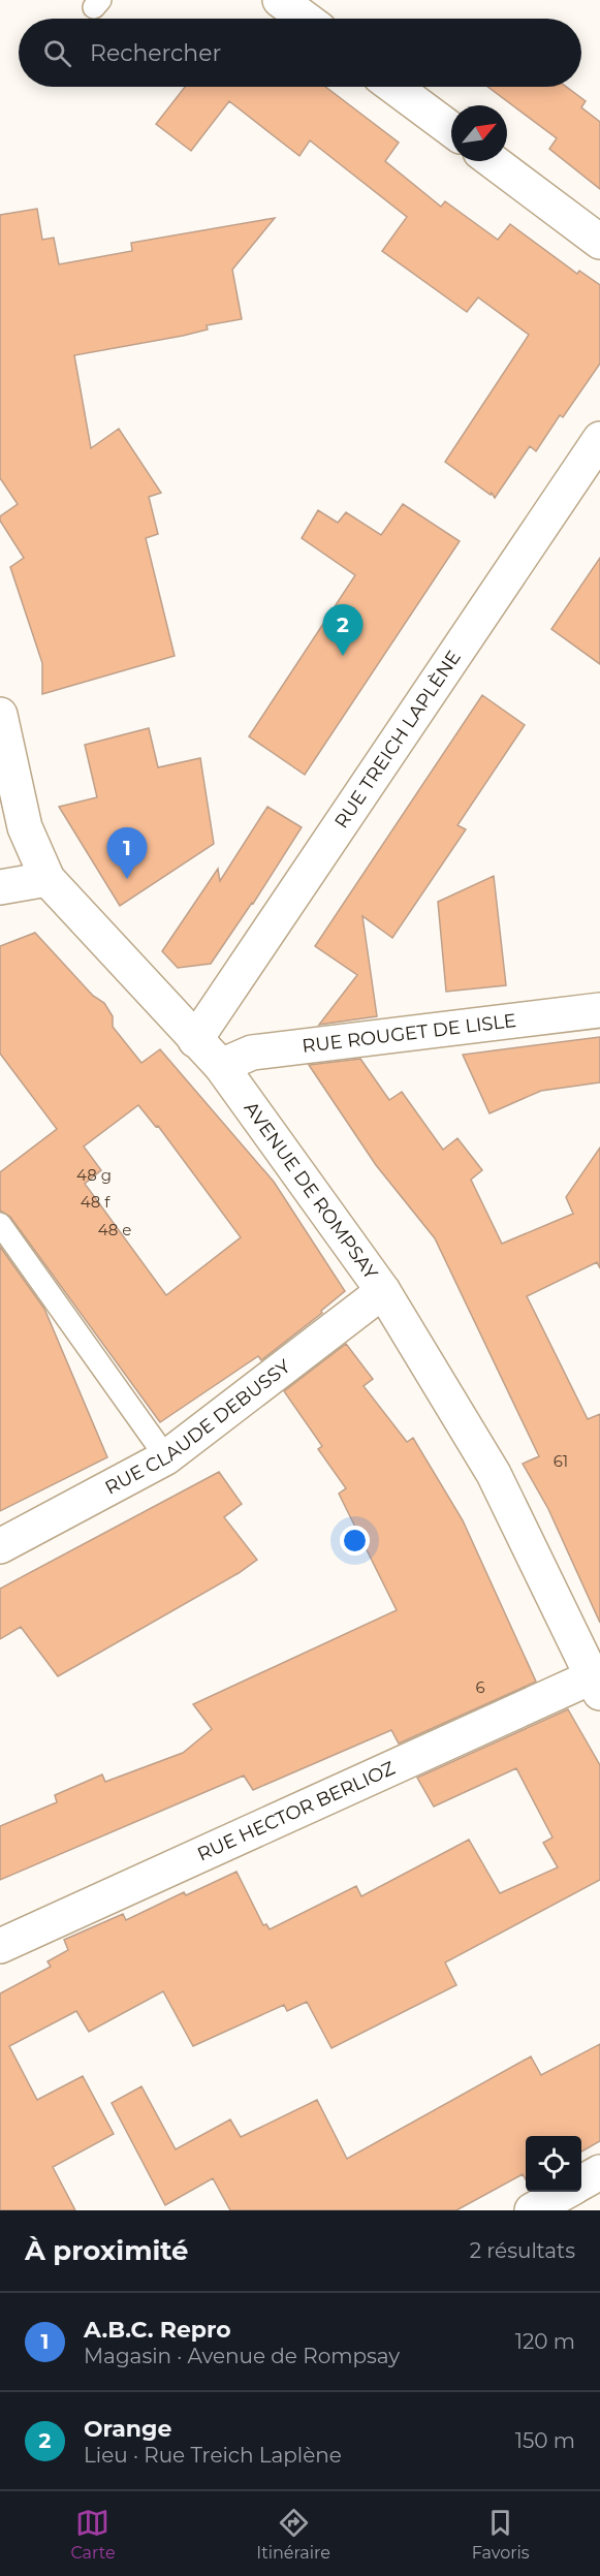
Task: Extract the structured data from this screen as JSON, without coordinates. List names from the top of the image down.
{
  "streets": {
    "street": [
      "RUE TREICH LAPLÈNE",
      "RUE ROUGET DE LISLE",
      "AVENUE DE ROMPSAY",
      "RUE CLAUDE DEBUSSY",
      "RUE HECTOR BERLIOZ"
    ]
  },
  "crossings": [
    ["RUE TREICH LAPLÈNE", "AVENUE DE ROMPSAY"],
    ["RUE ROUGET DE LISLE", "AVENUE DE ROMPSAY"],
    ["AVENUE DE ROMPSAY", "RUE CLAUDE DEBUSSY"],
    ["AVENUE DE ROMPSAY", "RUE HECTOR BERLIOZ"]
  ],
  "house_numbers": [
    "48 g",
    "48 f",
    "48 e",
    "61",
    "6"
  ],
  "north": "top right",
  "page": {
    "search": "Rechercher",
    "pins": ["2", "1"],
    "heading": ["À proximité", "2 résultats"],
    "list": [
      {
        "mark": "1",
        "name": "A.B.C. Repro",
        "note": "Magasin · Avenue de Rompsay",
        "value": "120 m"
      },
      {
        "mark": "2",
        "name": "Orange",
        "note": "Lieu · Rue Treich Laplène",
        "value": "150 m"
      }
    ],
    "nav": ["Carte", "Itinéraire", "Favoris"]
  }
}
